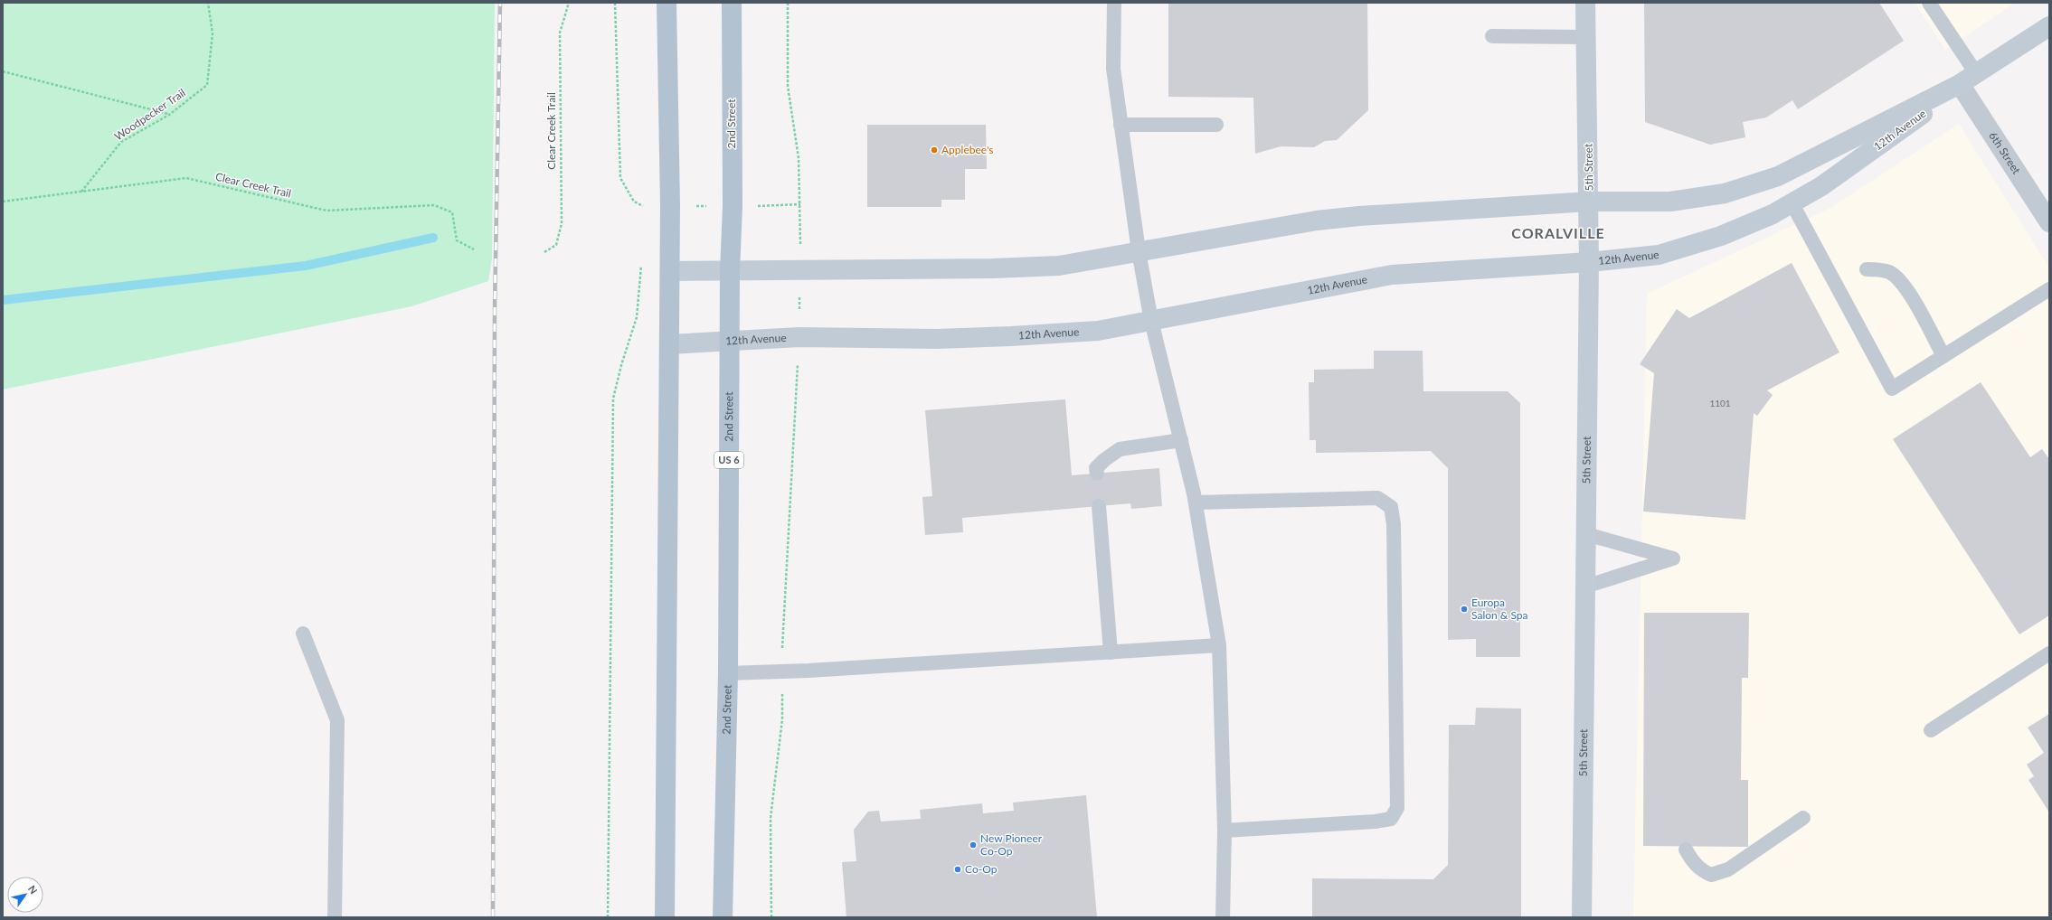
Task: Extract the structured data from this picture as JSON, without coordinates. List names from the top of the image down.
{
  "streets": {
    "main road": [
      "2nd Street",
      "12th Avenue",
      "5th Street",
      "US 6"
    ],
    "street": ["6th Street"],
    "path": ["Woodpecker Trail", "Clear Creek Trail"]
  },
  "crossings": [
    ["Woodpecker Trail", "Clear Creek Trail"],
    ["2nd Street", "12th Avenue"],
    ["12th Avenue", "6th Street"],
    ["12th Avenue", "5th Street"]
  ],
  "districts": ["CORALVILLE"],
  "places": [
    "Applebee's",
    "Europa Salon & Spa",
    "New Pioneer Co-Op",
    "Co-Op"
  ],
  "house_numbers": ["1101"],
  "north": "top right"
}
